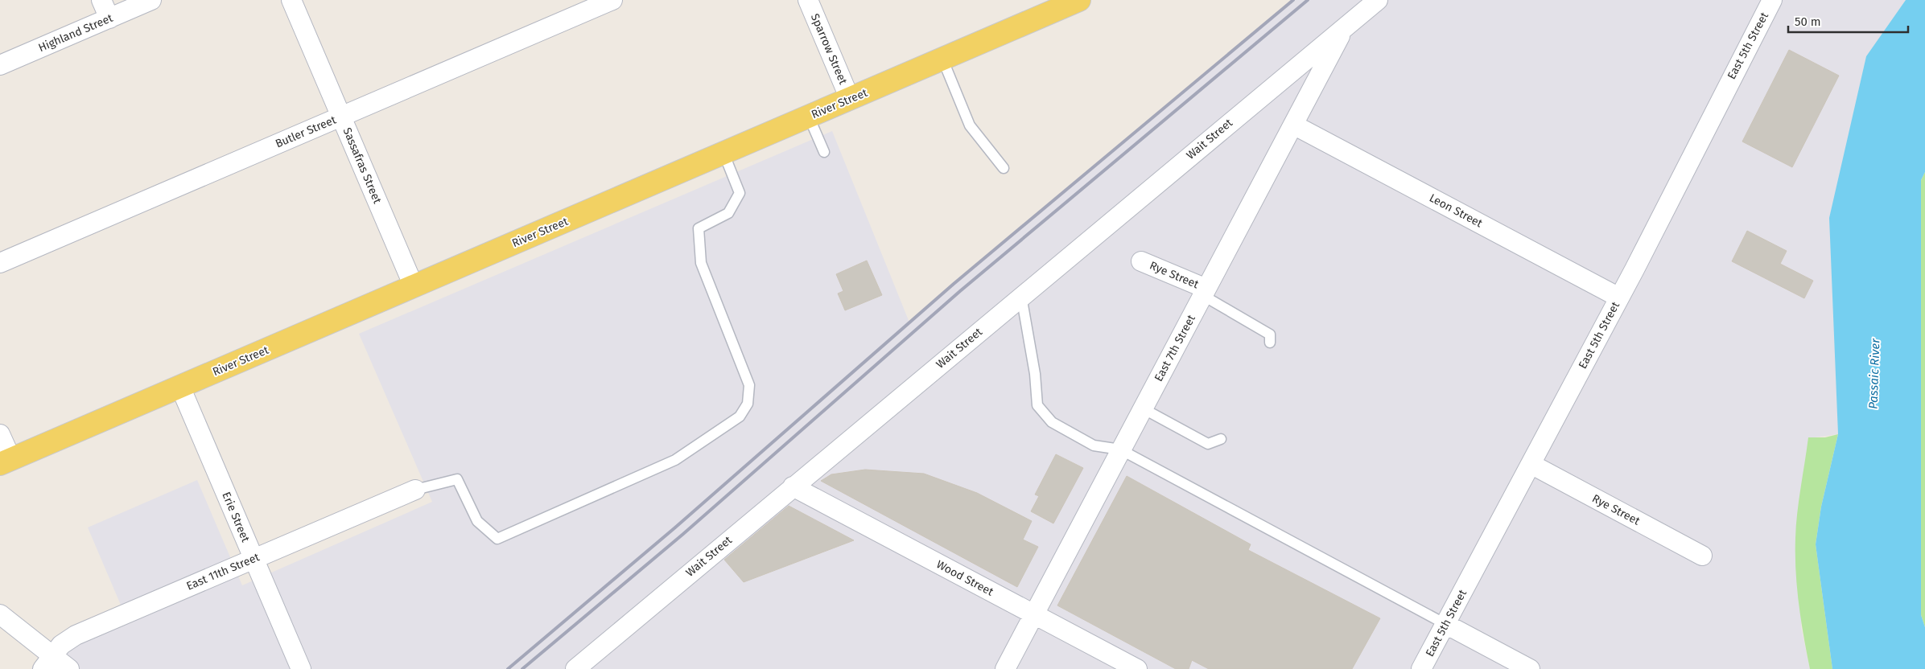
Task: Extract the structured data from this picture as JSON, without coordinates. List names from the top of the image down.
{
  "streets": {
    "main road": ["River Street"],
    "street": [
      "Highland Street",
      "East 5th Street",
      "Sparrow Street",
      "Butler Street",
      "Wait Street",
      "Sassafras Street",
      "Leon Street",
      "Rye Street",
      "East 7th Street",
      "Erie Street",
      "East 11th Street",
      "Wood Street"
    ]
  },
  "crossings": [
    ["East 5th Street", "Leon Street"],
    ["East 5th Street", "Rye Street"],
    ["Sparrow Street", "River Street"],
    ["River Street", "Sassafras Street"],
    ["River Street", "Erie Street"],
    ["Butler Street", "Sassafras Street"],
    ["Wait Street", "East 7th Street"],
    ["Wait Street", "Wood Street"],
    ["Leon Street", "East 7th Street"],
    ["Rye Street", "East 7th Street"],
    ["East 7th Street", "Wood Street"],
    ["Erie Street", "East 11th Street"]
  ],
  "water": ["Passaic River"],
  "scale_bar": "50 m"
}
